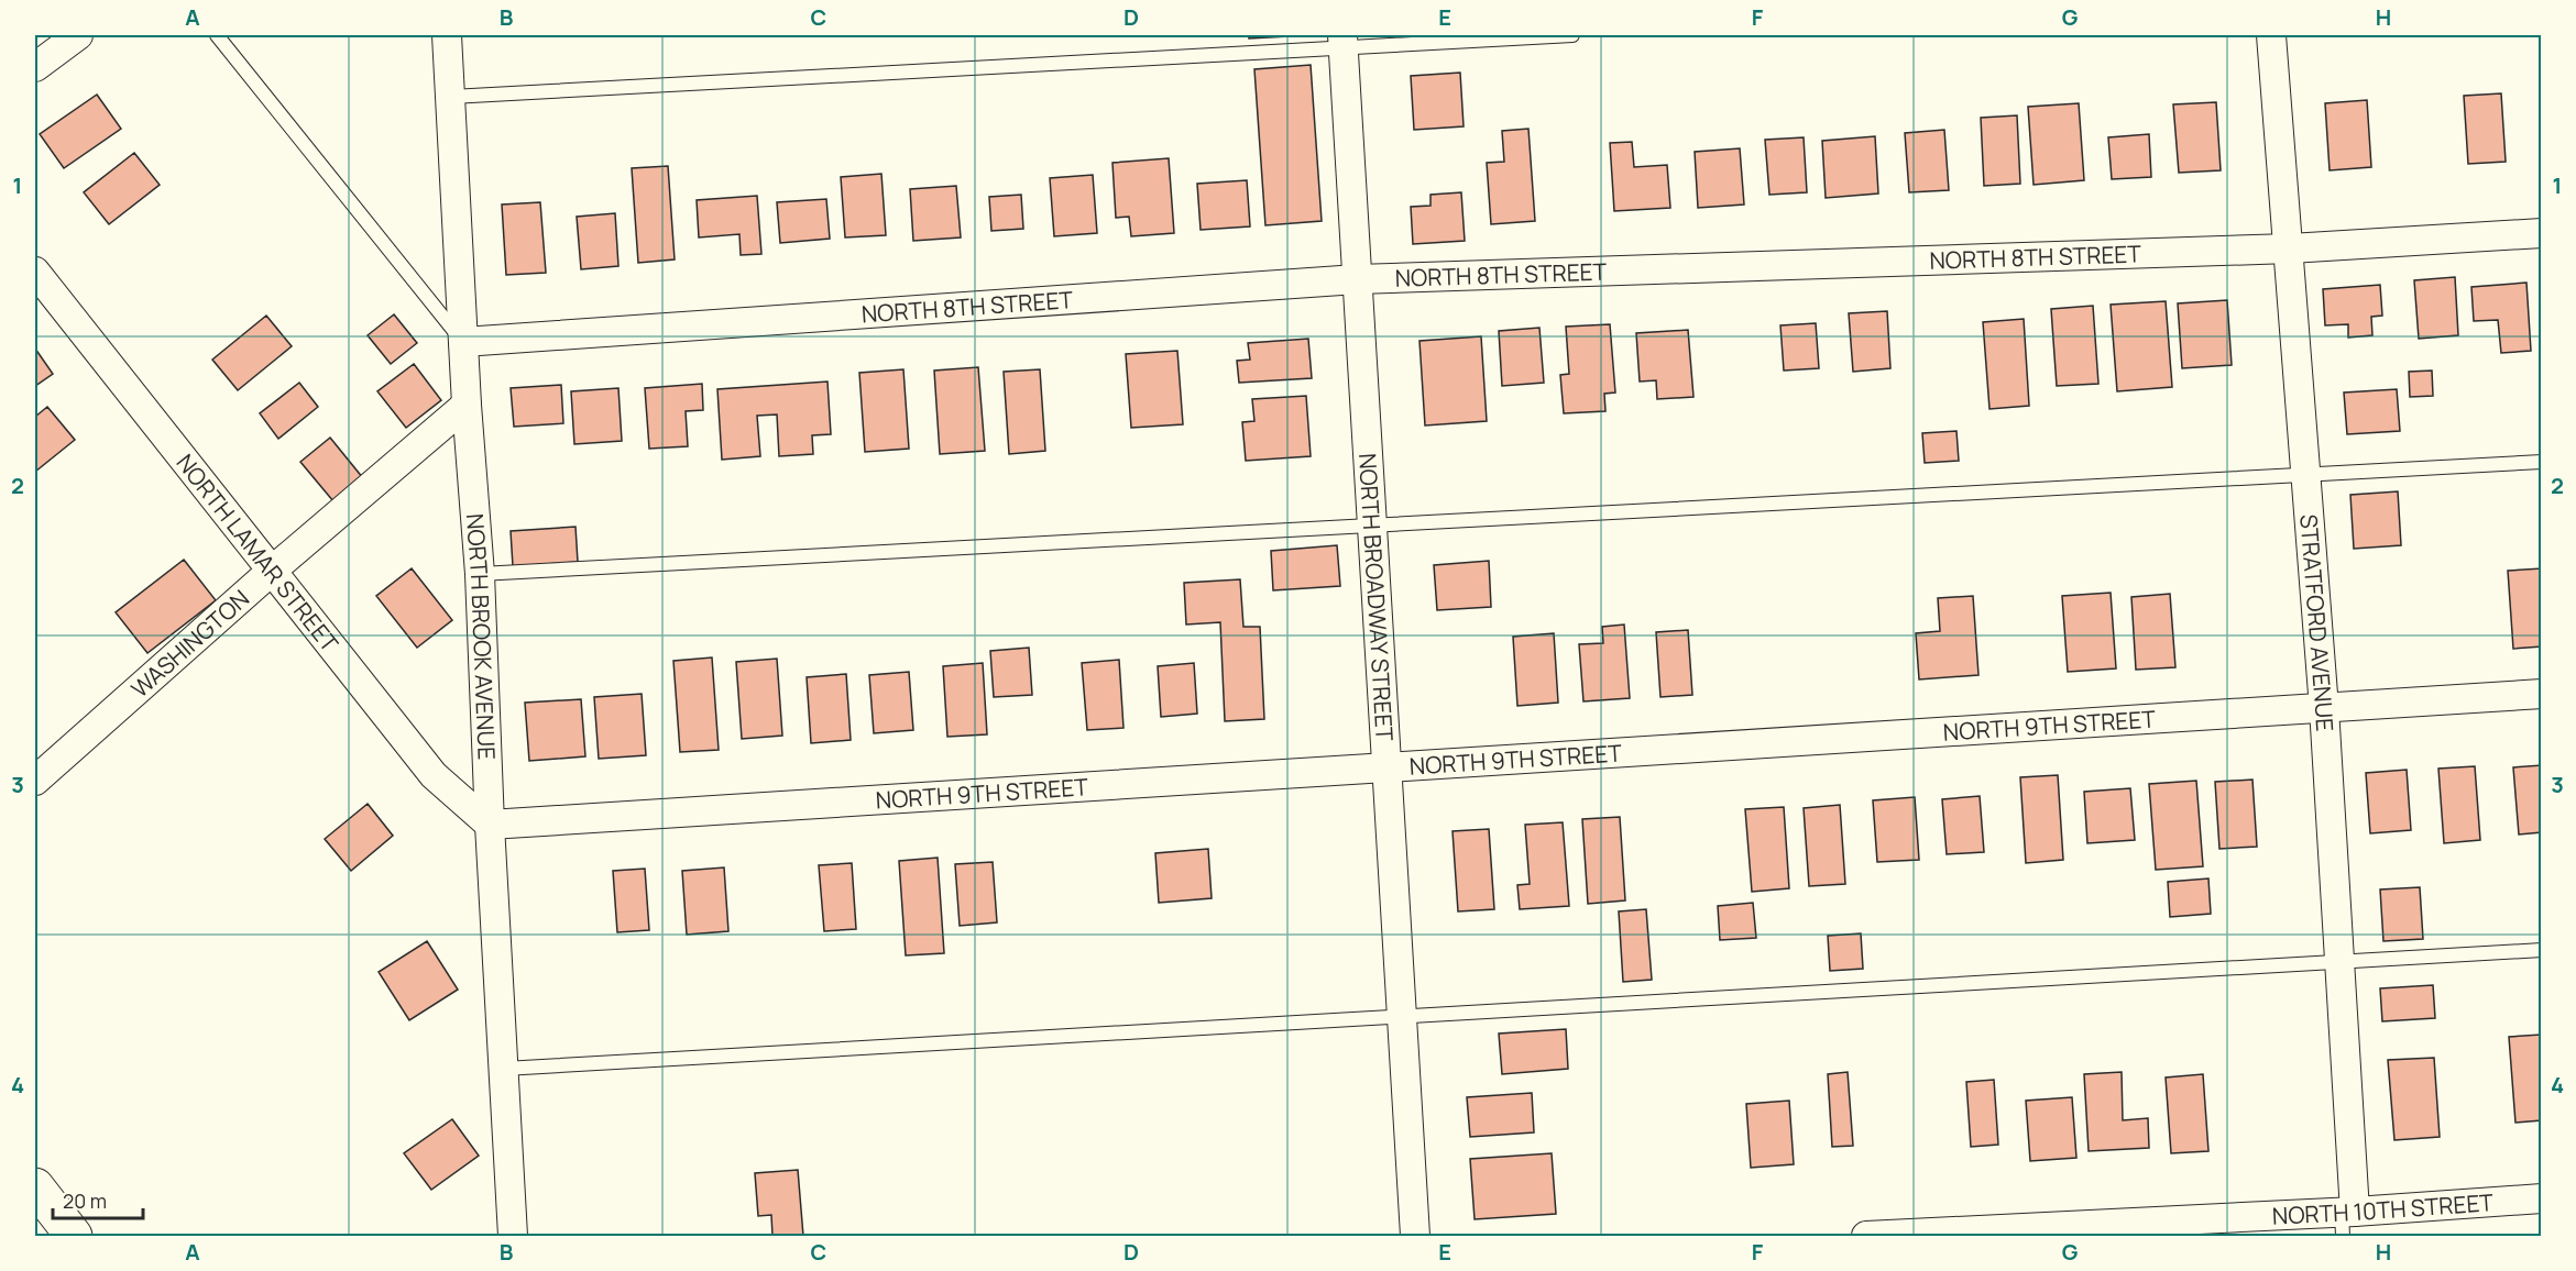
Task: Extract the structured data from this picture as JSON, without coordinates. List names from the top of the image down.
{
  "streets": {
    "street": [
      "NORTH 8TH STREET",
      "NORTH LAMAR STREET",
      "NORTH BROADWAY STREET",
      "STRATFORD AVENUE",
      "NORTH BROOK AVENUE",
      "WASHINGTON",
      "NORTH 9TH STREET",
      "NORTH 10TH STREET"
    ]
  },
  "crossings": [
    ["NORTH 8TH STREET", "NORTH BROADWAY STREET"],
    ["NORTH 8TH STREET", "STRATFORD AVENUE"],
    ["NORTH 8TH STREET", "NORTH BROOK AVENUE"],
    ["NORTH LAMAR STREET", "NORTH BROOK AVENUE"],
    ["NORTH LAMAR STREET", "WASHINGTON"],
    ["NORTH LAMAR STREET", "NORTH 9TH STREET"],
    ["NORTH BROADWAY STREET", "NORTH 9TH STREET"],
    ["STRATFORD AVENUE", "NORTH 9TH STREET"],
    ["STRATFORD AVENUE", "NORTH 10TH STREET"],
    ["NORTH BROOK AVENUE", "WASHINGTON"],
    ["NORTH BROOK AVENUE", "NORTH 9TH STREET"]
  ],
  "scale_bar": "20 m",
  "grid": {
    "columns": [
      "A",
      "B",
      "C",
      "D",
      "E",
      "F",
      "G",
      "H"
    ],
    "rows": [
      "1",
      "2",
      "3",
      "4"
    ]
  }
}
